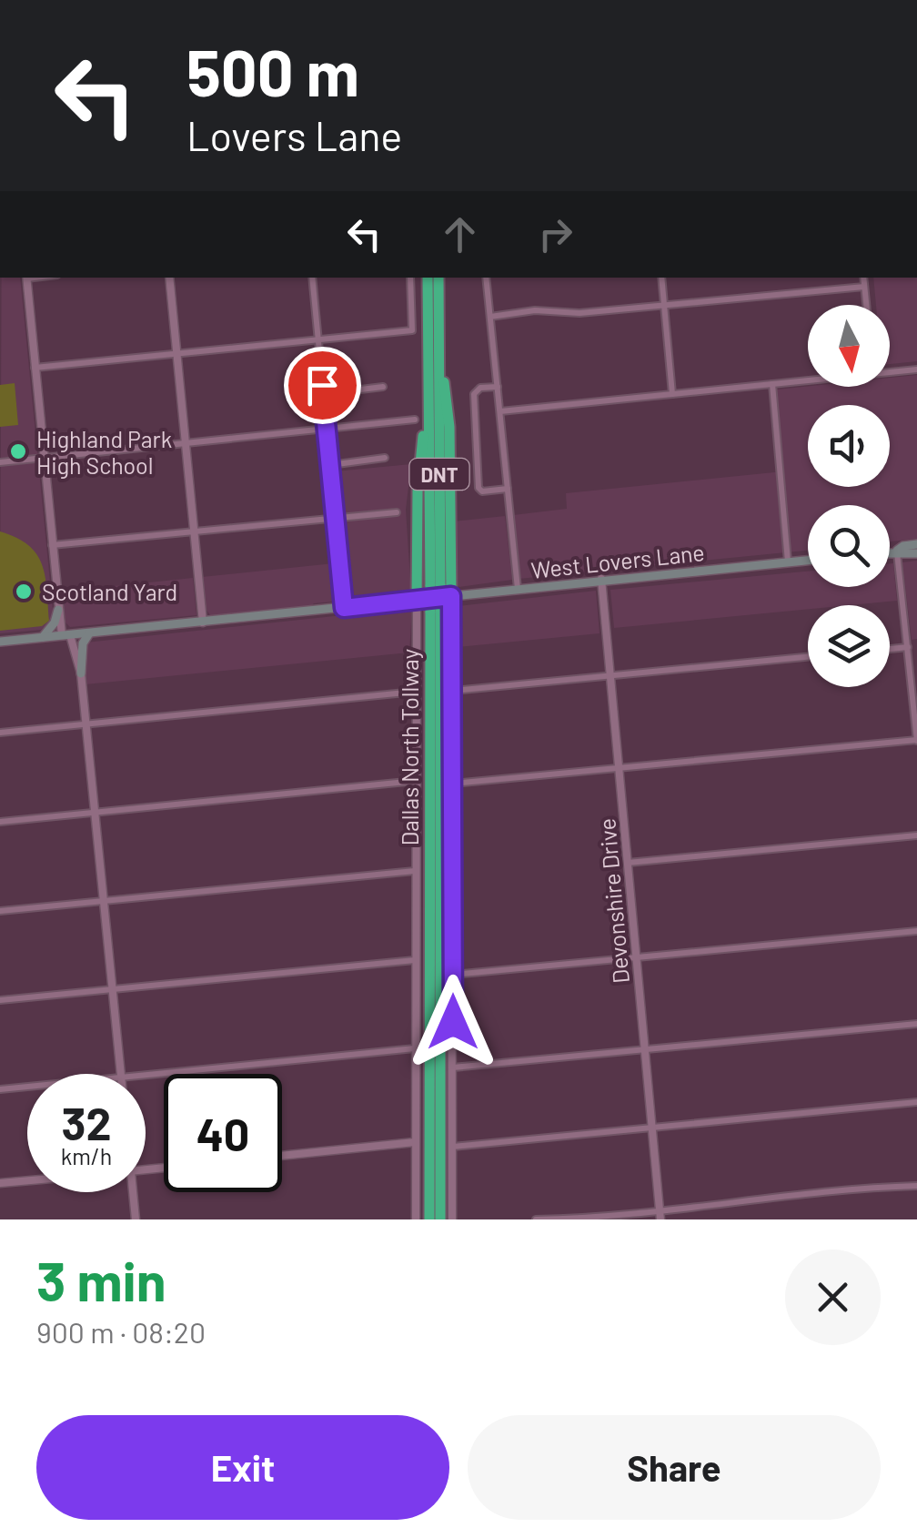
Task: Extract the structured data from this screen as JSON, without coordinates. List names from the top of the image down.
{
  "streets": {
    "highway": ["DNT", "Dallas North Tollway"],
    "main road": ["West Lovers Lane"],
    "street": ["Devonshire Drive"]
  },
  "crossings": [
    ["West Lovers Lane", "Devonshire Drive"]
  ],
  "places": ["Highland Park High School", "Scotland Yard"],
  "north": "bottom",
  "page": {
    "turn": ["500 m", "Lovers Lane"],
    "speed": "32 km/h",
    "limit": "40",
    "heading": ["3 min", "900 m · 08:20"],
    "buttons": ["Exit", "Share"]
  }
}
